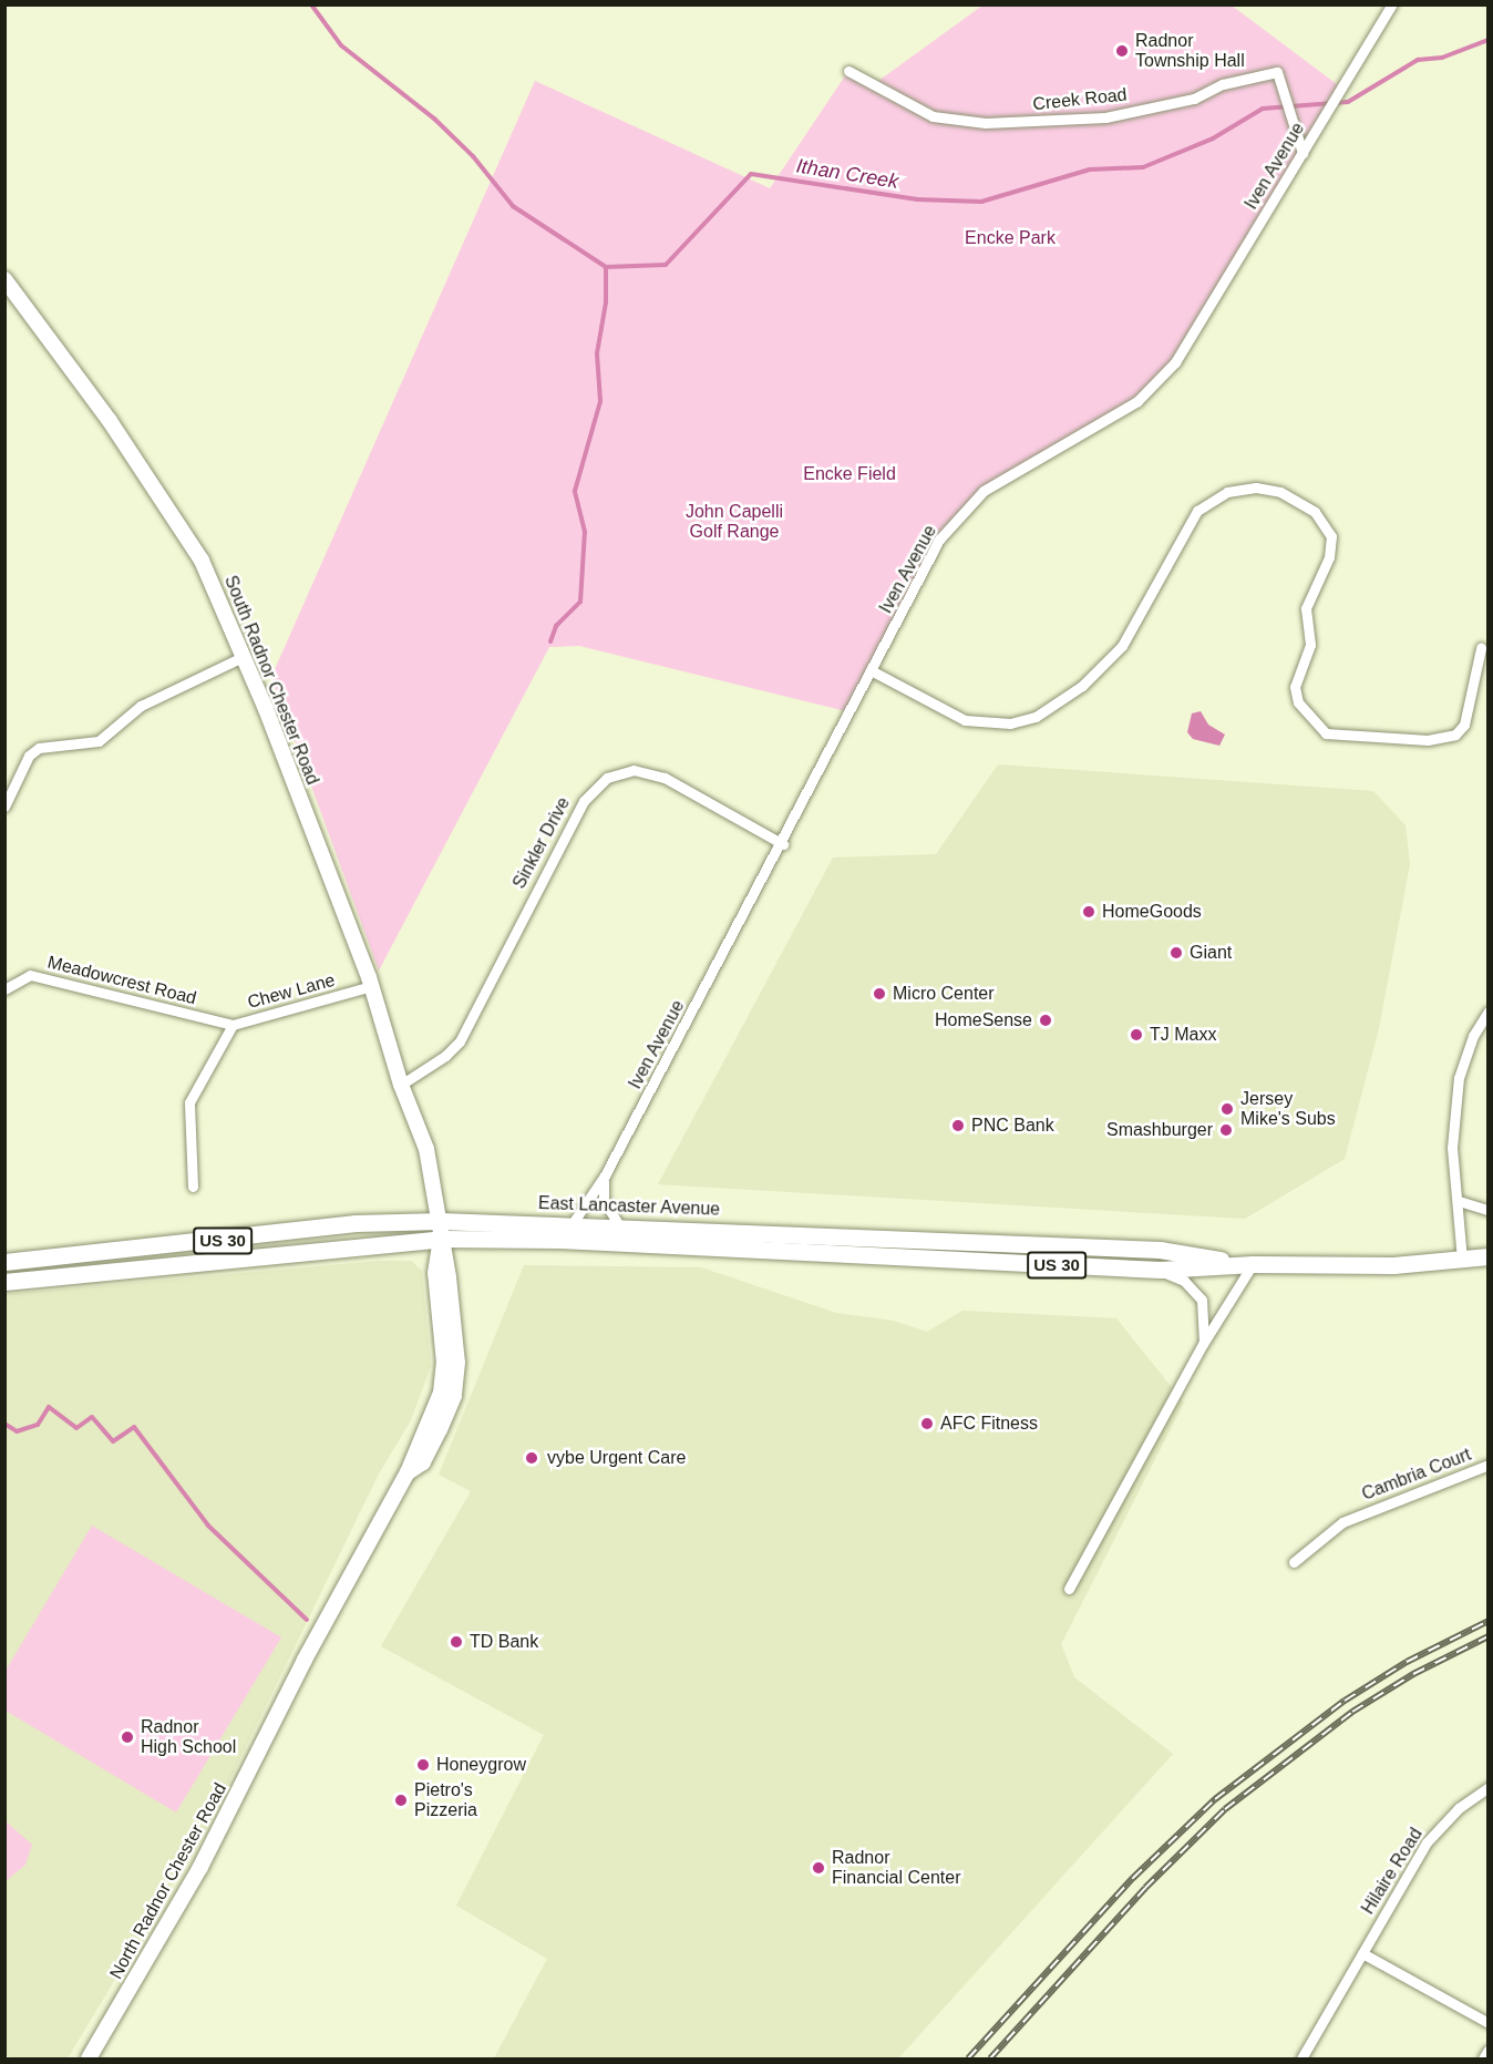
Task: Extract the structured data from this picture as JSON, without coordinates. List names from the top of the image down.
{
  "streets": {
    "highway": ["East Lancaster Avenue", "US 30"],
    "main road": ["South Radnor Chester Road", "North Radnor Chester Road"],
    "street": [
      "Creek Road",
      "Iven Avenue",
      "Sinkler Drive",
      "Meadowcrest Road",
      "Chew Lane",
      "Cambria Court",
      "Hilaire Road"
    ]
  },
  "crossings": [
    ["Creek Road", "Iven Avenue"],
    ["Iven Avenue", "Sinkler Drive"],
    ["Iven Avenue", "East Lancaster Avenue"],
    ["South Radnor Chester Road", "Chew Lane"],
    ["South Radnor Chester Road", "North Radnor Chester Road"],
    ["Sinkler Drive", "North Radnor Chester Road"],
    ["Meadowcrest Road", "Chew Lane"],
    ["Chew Lane", "North Radnor Chester Road"],
    ["East Lancaster Avenue", "North Radnor Chester Road"]
  ],
  "water": ["Ithan Creek"],
  "parks": ["Encke Park", "Encke Field", "John Capelli Golf Range"],
  "places": [
    "Radnor Township Hall",
    "HomeGoods",
    "Giant",
    "Micro Center",
    "HomeSense",
    "TJ Maxx",
    "Jersey Mike's Subs",
    "PNC Bank",
    "Smashburger",
    "AFC Fitness",
    "vybe Urgent Care",
    "TD Bank",
    "Radnor High School",
    "Honeygrow",
    "Pietro's Pizzeria",
    "Radnor Financial Center"
  ]
}
